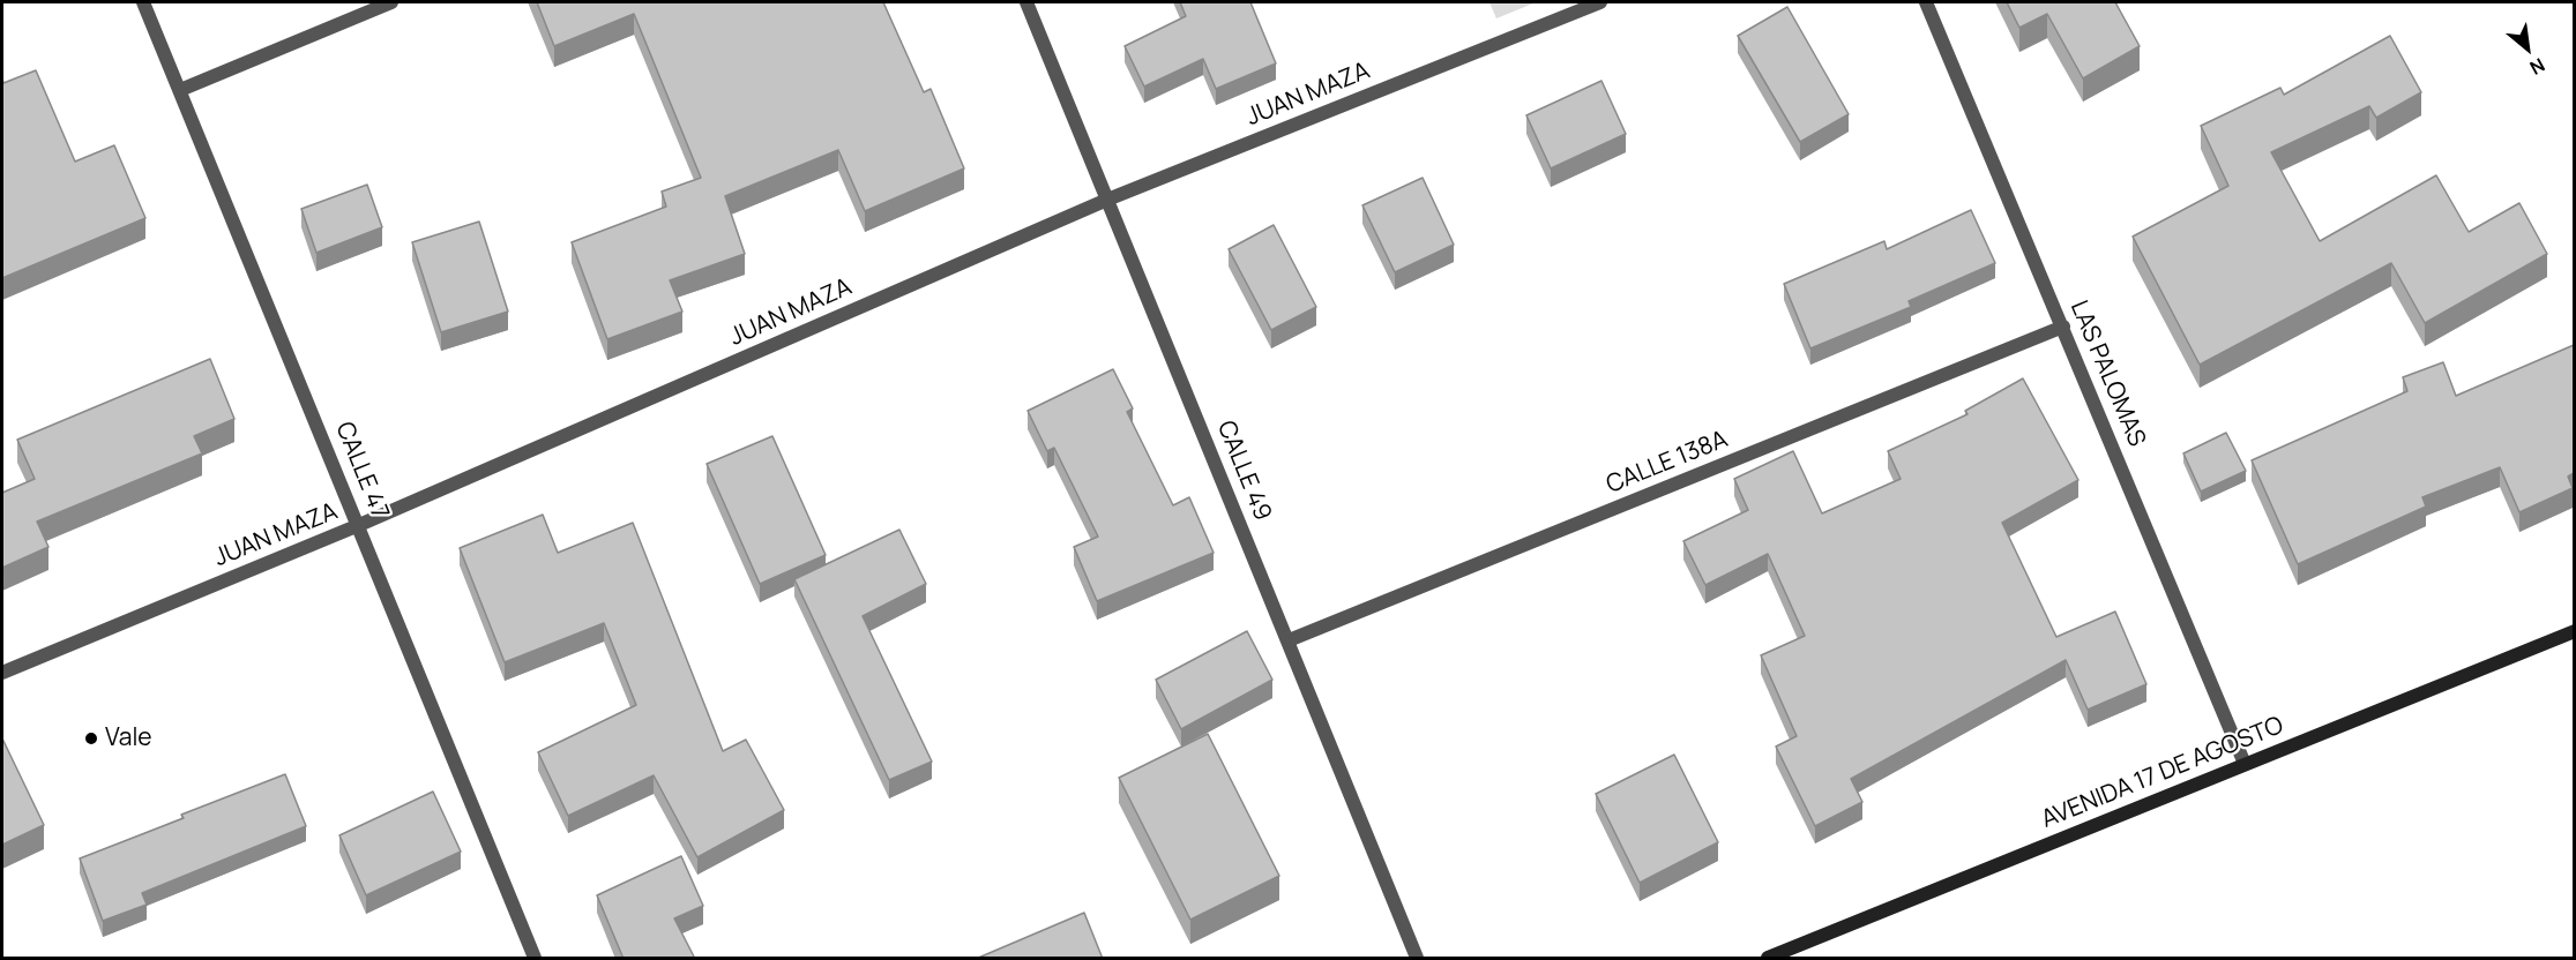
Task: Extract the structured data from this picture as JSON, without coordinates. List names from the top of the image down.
{
  "streets": {
    "main road": ["AVENIDA 17 DE AGOSTO"],
    "street": [
      "JUAN MAZA",
      "LAS PALOMAS",
      "CALLE 138A",
      "CALLE 47",
      "CALLE 49"
    ]
  },
  "crossings": [
    ["JUAN MAZA", "CALLE 47"],
    ["JUAN MAZA", "CALLE 49"],
    ["LAS PALOMAS", "CALLE 138A"],
    ["LAS PALOMAS", "AVENIDA 17 DE AGOSTO"],
    ["CALLE 138A", "CALLE 49"]
  ],
  "places": ["Vale"],
  "north": "bottom right"
}
